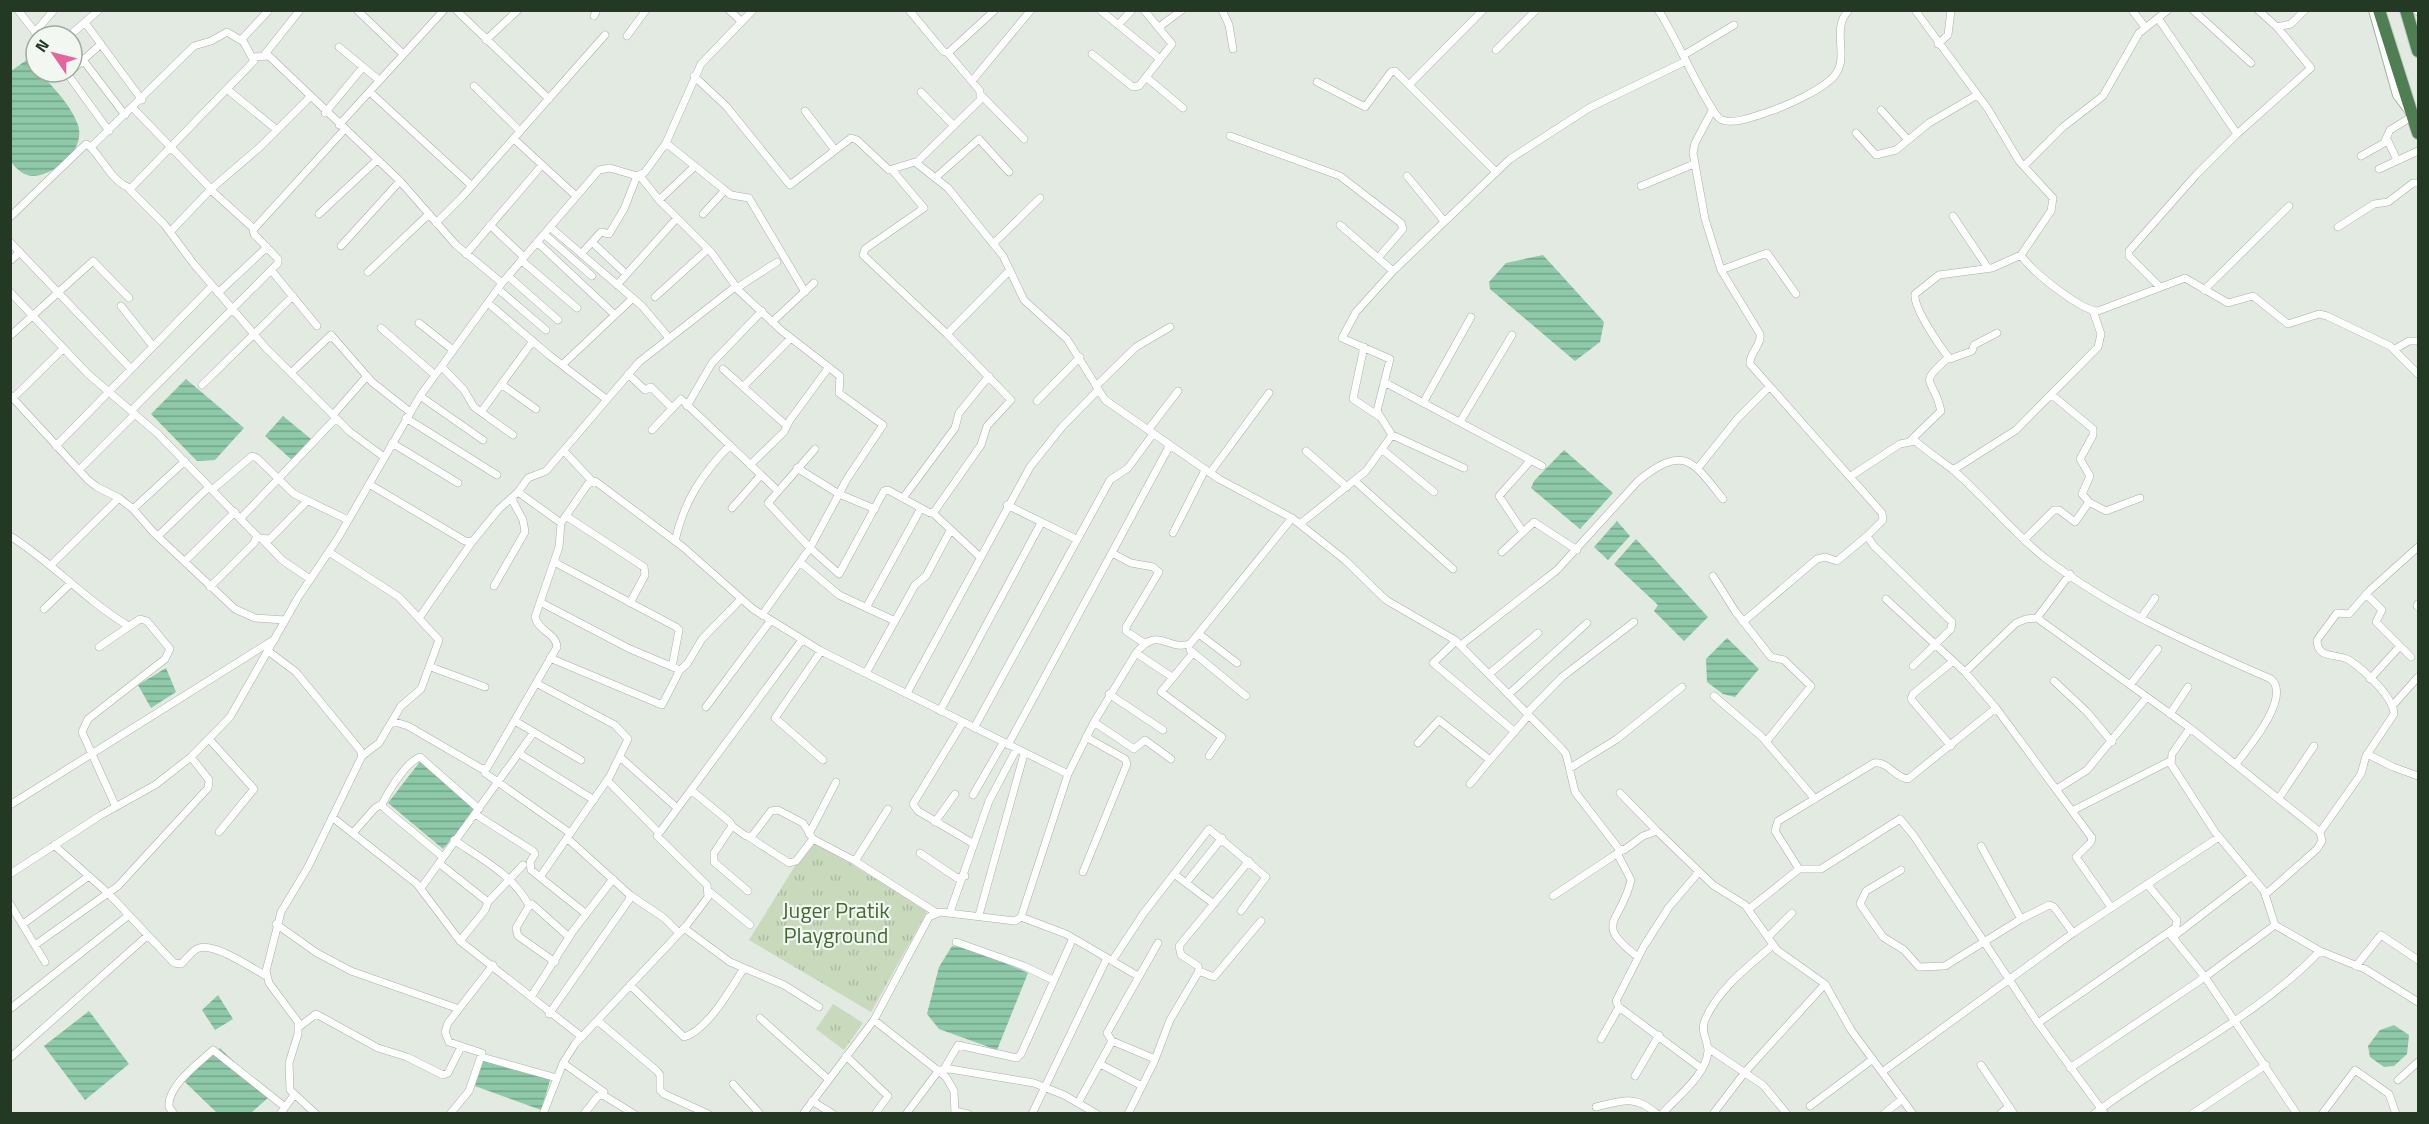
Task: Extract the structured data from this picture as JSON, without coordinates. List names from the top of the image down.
{
  "parks": ["Juger Pratik Playground"],
  "north": "top left"
}
